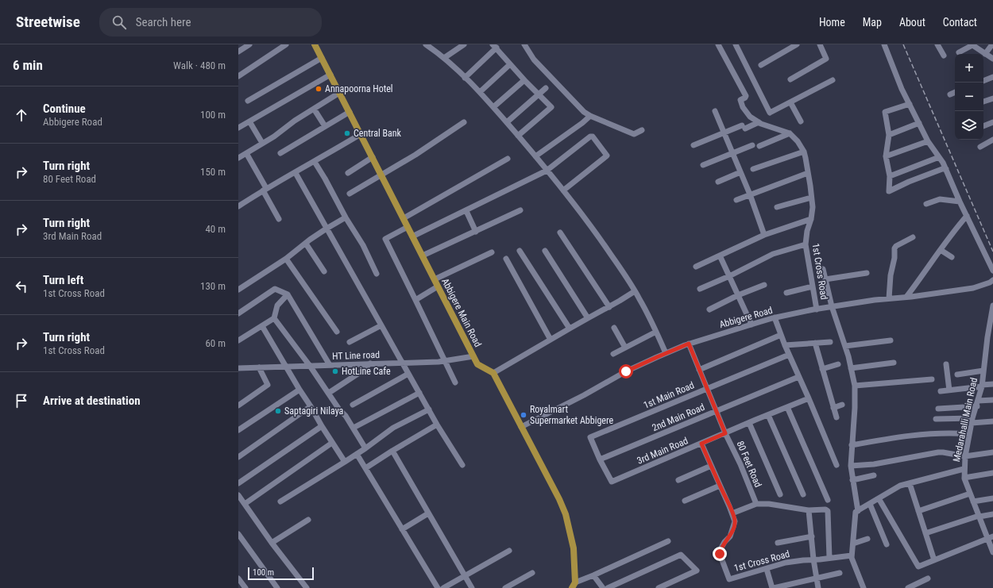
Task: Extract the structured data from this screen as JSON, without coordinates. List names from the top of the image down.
{
  "streets": {
    "main road": ["Abbigere Main Road"],
    "street": [
      "1st Cross Road",
      "Abbigere Road",
      "HT Line road",
      "1st Main Road",
      "2nd Main Road",
      "Medarahalli Main Road",
      "3rd Main Road",
      "80 Feet Road"
    ]
  },
  "crossings": [
    ["1st Cross Road", "Abbigere Road"],
    ["1st Cross Road", "3rd Main Road"],
    ["Abbigere Main Road", "HT Line road"],
    ["Abbigere Road", "80 Feet Road"],
    ["1st Main Road", "2nd Main Road"],
    ["1st Main Road", "3rd Main Road"],
    ["1st Main Road", "80 Feet Road"],
    ["2nd Main Road", "3rd Main Road"],
    ["2nd Main Road", "80 Feet Road"],
    ["3rd Main Road", "80 Feet Road"]
  ],
  "places": [
    "Annapoorna Hotel",
    "Central Bank",
    "HotLine Cafe",
    "Saptagiri Nilaya",
    "Royalmart Supermarket Abbigere"
  ],
  "scale_bar": "100 m",
  "page": {
    "header": "Streetwise",
    "search": "Search here",
    "nav": [
      "Home",
      "Map",
      "About",
      "Contact"
    ],
    "heading": ["6 min", "Walk · 480 m"],
    "map_buttons": ["+", "−"],
    "list": [
      ["Continue", "Abbigere Road", "100 m"],
      ["Turn right", "80 Feet Road", "150 m"],
      ["Turn right", "3rd Main Road", "40 m"],
      ["Turn left", "1st Cross Road", "130 m"],
      ["Turn right", "1st Cross Road", "60 m"],
      "Arrive at destination"
    ],
    "scale": "100 m"
  }
}
